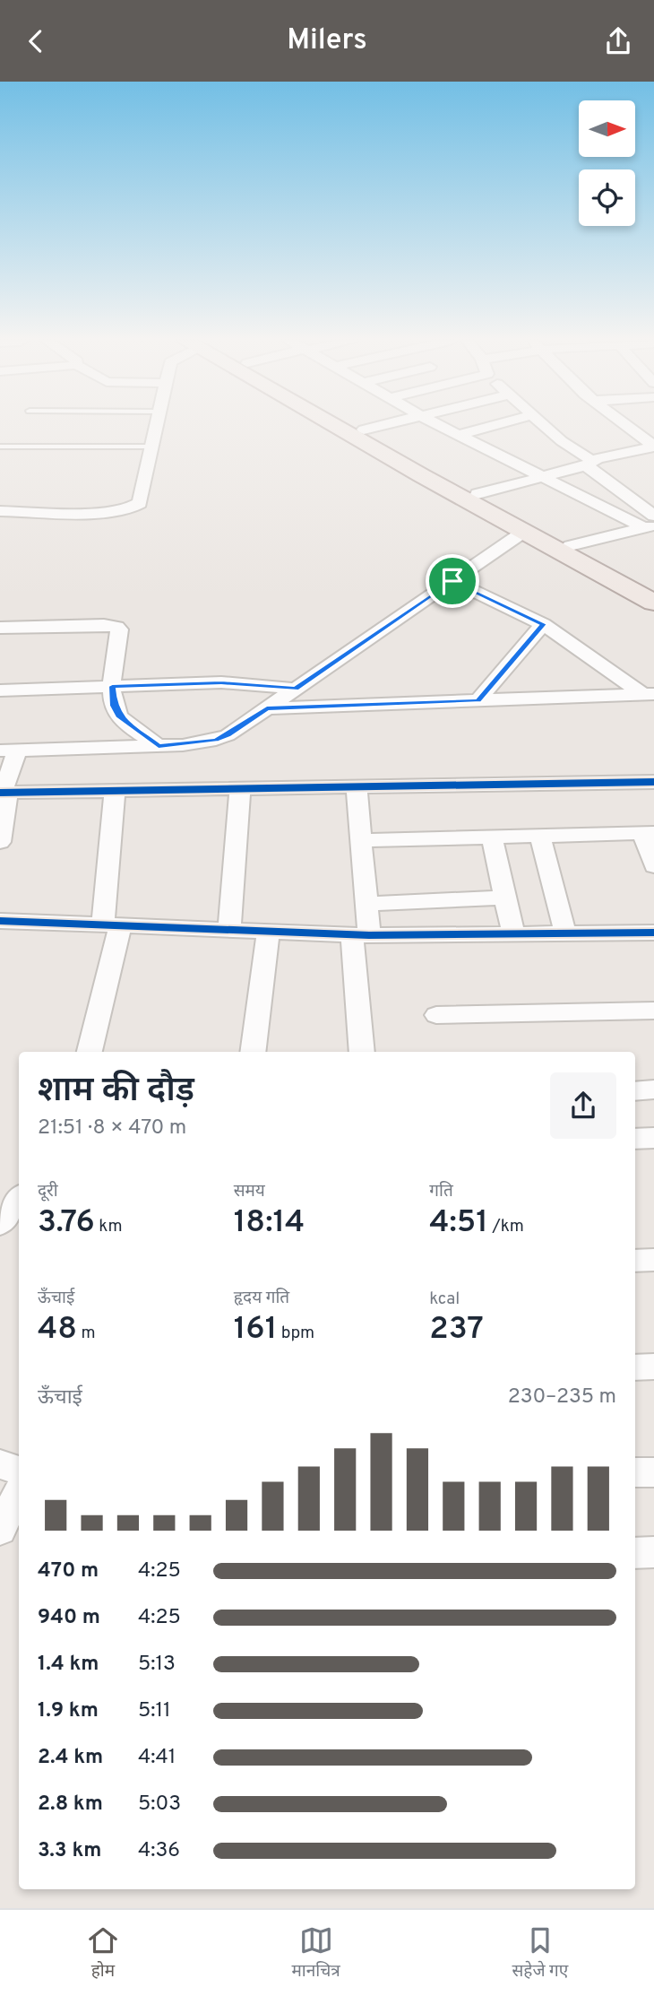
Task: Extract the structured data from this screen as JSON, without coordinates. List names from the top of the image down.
{
  "north": "right",
  "page": {
    "header": "Milers",
    "heading": ["शाम की दौड़", "21:51 · 8 × 470 m"],
    "stats": [
      ["दूरी", "3.76 km"],
      ["समय", "18:14"],
      ["गति", "4:51 /km"],
      ["ऊँचाई", "48 m"],
      ["हृदय गति", "161 bpm"],
      ["kcal", "237"]
    ],
    "chart": ["ऊँचाई", "230–235 m"],
    "list": [
      {
        "name": "470 m",
        "note": "4:25"
      },
      {
        "name": "940 m",
        "note": "4:25"
      },
      {
        "name": "1.4 km",
        "note": "5:13"
      },
      {
        "name": "1.9 km",
        "note": "5:11"
      },
      {
        "name": "2.4 km",
        "note": "4:41"
      },
      {
        "name": "2.8 km",
        "note": "5:03"
      },
      {
        "name": "3.3 km",
        "note": "4:36"
      }
    ],
    "tabs": ["होम", "मानचित्र", "सहेजे गए"]
  }
}
